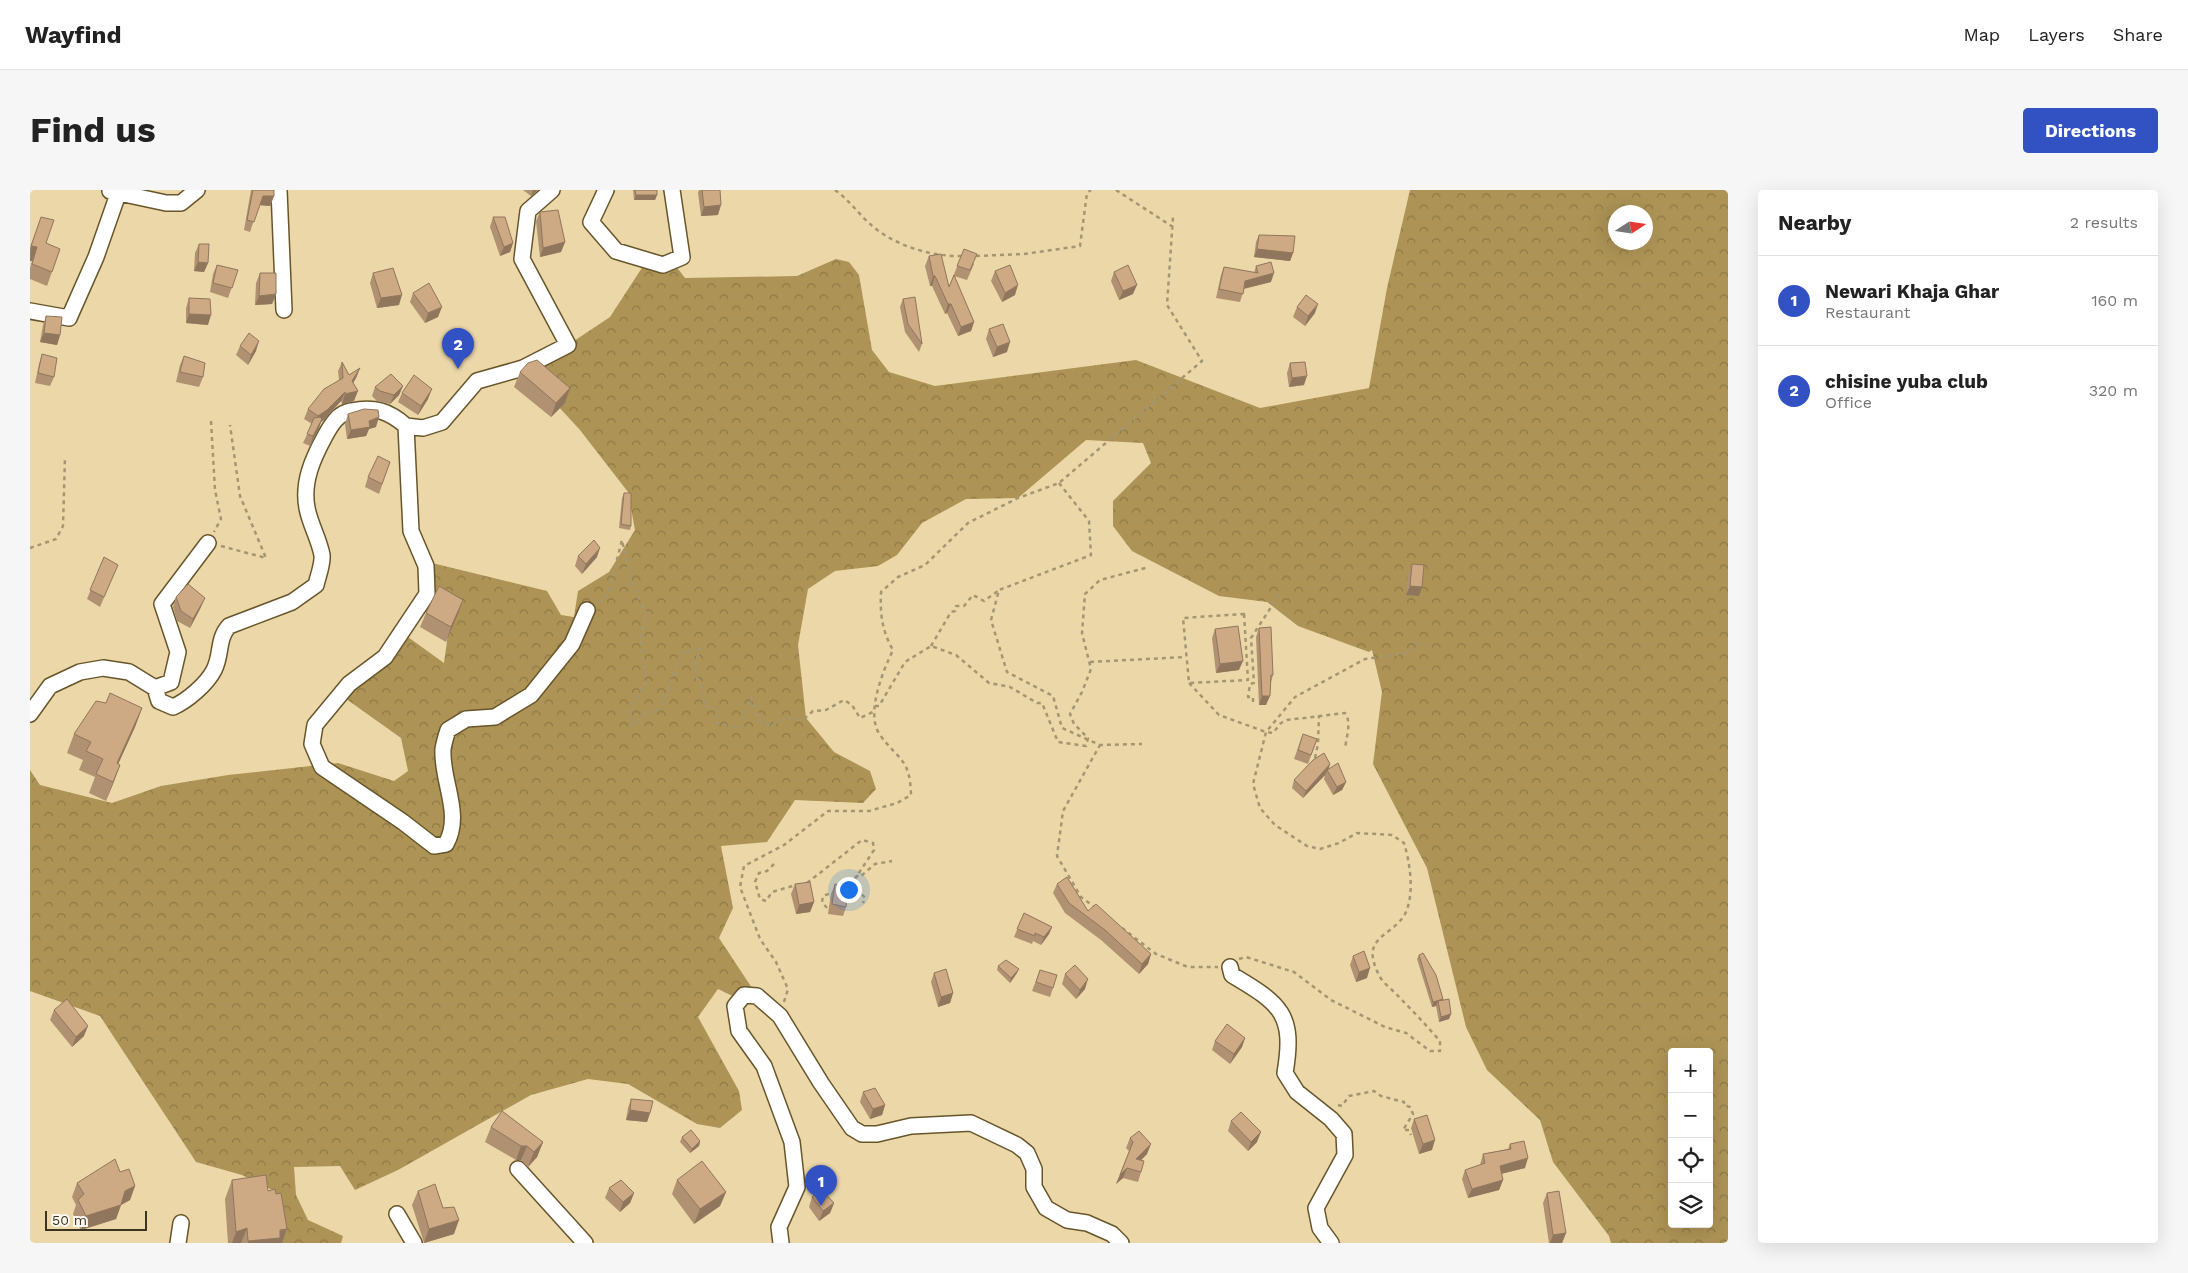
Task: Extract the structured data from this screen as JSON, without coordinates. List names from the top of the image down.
{
  "scale_bar": "50 m",
  "north": "right",
  "page": {
    "header": "Wayfind",
    "nav": ["Map", "Layers", "Share"],
    "buttons": "Directions",
    "title": "Find us",
    "heading": ["Nearby", "2 results"],
    "list": [
      {
        "mark": "1",
        "name": "Newari Khaja Ghar",
        "note": "Restaurant",
        "value": "160 m"
      },
      {
        "mark": "2",
        "name": "chisine yuba club",
        "note": "Office",
        "value": "320 m"
      }
    ],
    "pins": ["2", "1"],
    "map_buttons": ["+", "−"],
    "scale": "50 m"
  }
}
